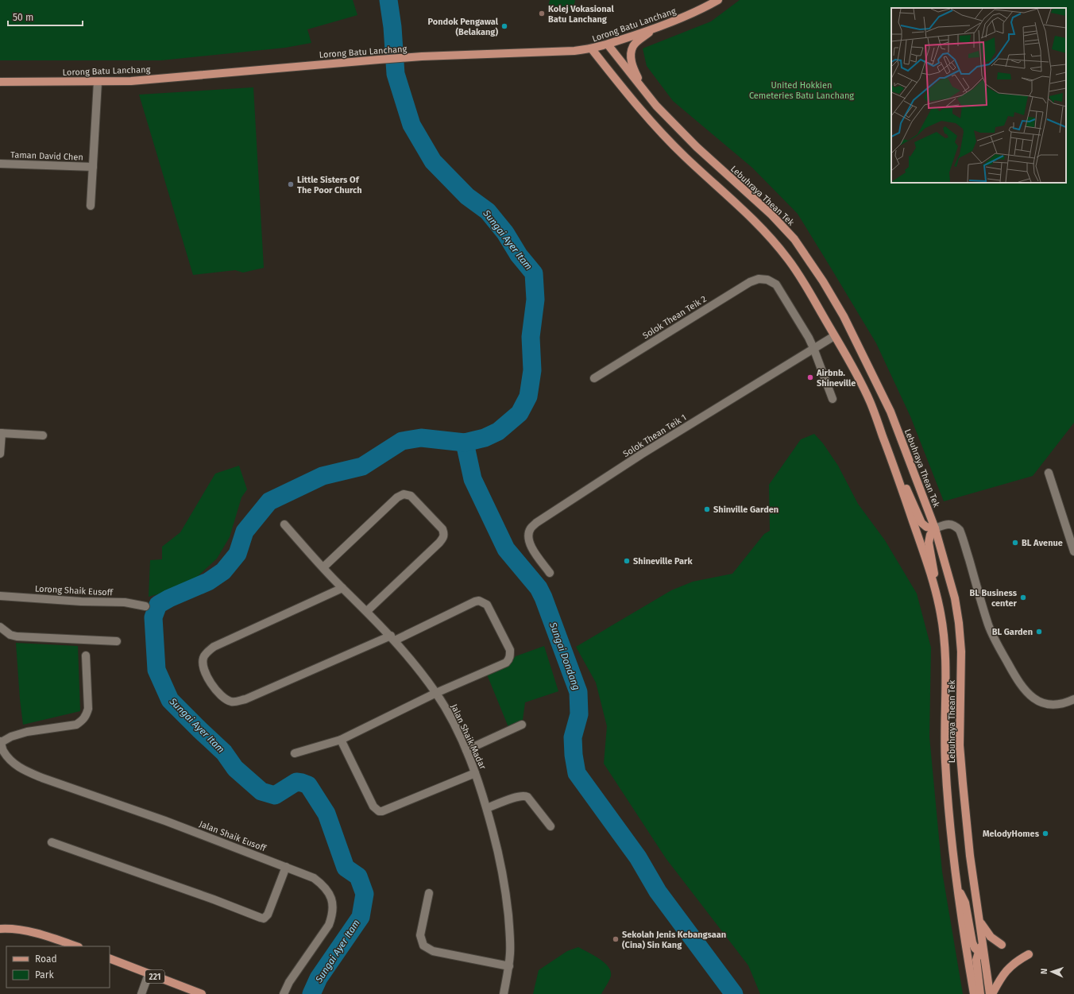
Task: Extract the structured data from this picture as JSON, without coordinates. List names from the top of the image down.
{
  "streets": {
    "main road": ["Lorong Batu Lanchang", "Lebuhraya Thean Tek", "221"],
    "street": [
      "Taman David Chen",
      "Solok Thean Teik 2",
      "Solok Thean Teik 1",
      "Lorong Shaik Eusoff",
      "Jalan Shaik Madar",
      "Jalan Shaik Eusoff"
    ]
  },
  "crossings": [
    ["Lorong Batu Lanchang", "Taman David Chen"],
    ["Lorong Batu Lanchang", "Lebuhraya Thean Tek"],
    ["Lebuhraya Thean Tek", "Solok Thean Teik 1"],
    ["Solok Thean Teik 2", "Solok Thean Teik 1"]
  ],
  "water": ["Sungai Ayer Itam", "Sungai Dondang"],
  "parks": ["United Hokkien Cemeteries Batu Lanchang"],
  "places": [
    "Kolej Vokasional Batu Lanchang",
    "Pondok Pengawal (Belakang)",
    "Little Sisters Of The Poor Church",
    "Airbnb. Shineville",
    "Shinville Garden",
    "BL Avenue",
    "Shineville Park",
    "BL Business center",
    "BL Garden",
    "MelodyHomes",
    "Sekolah Jenis Kebangsaan (Cina) Sin Kang"
  ],
  "legend": ["Road", "Park"],
  "scale_bar": "50 m",
  "north": "left"
}
